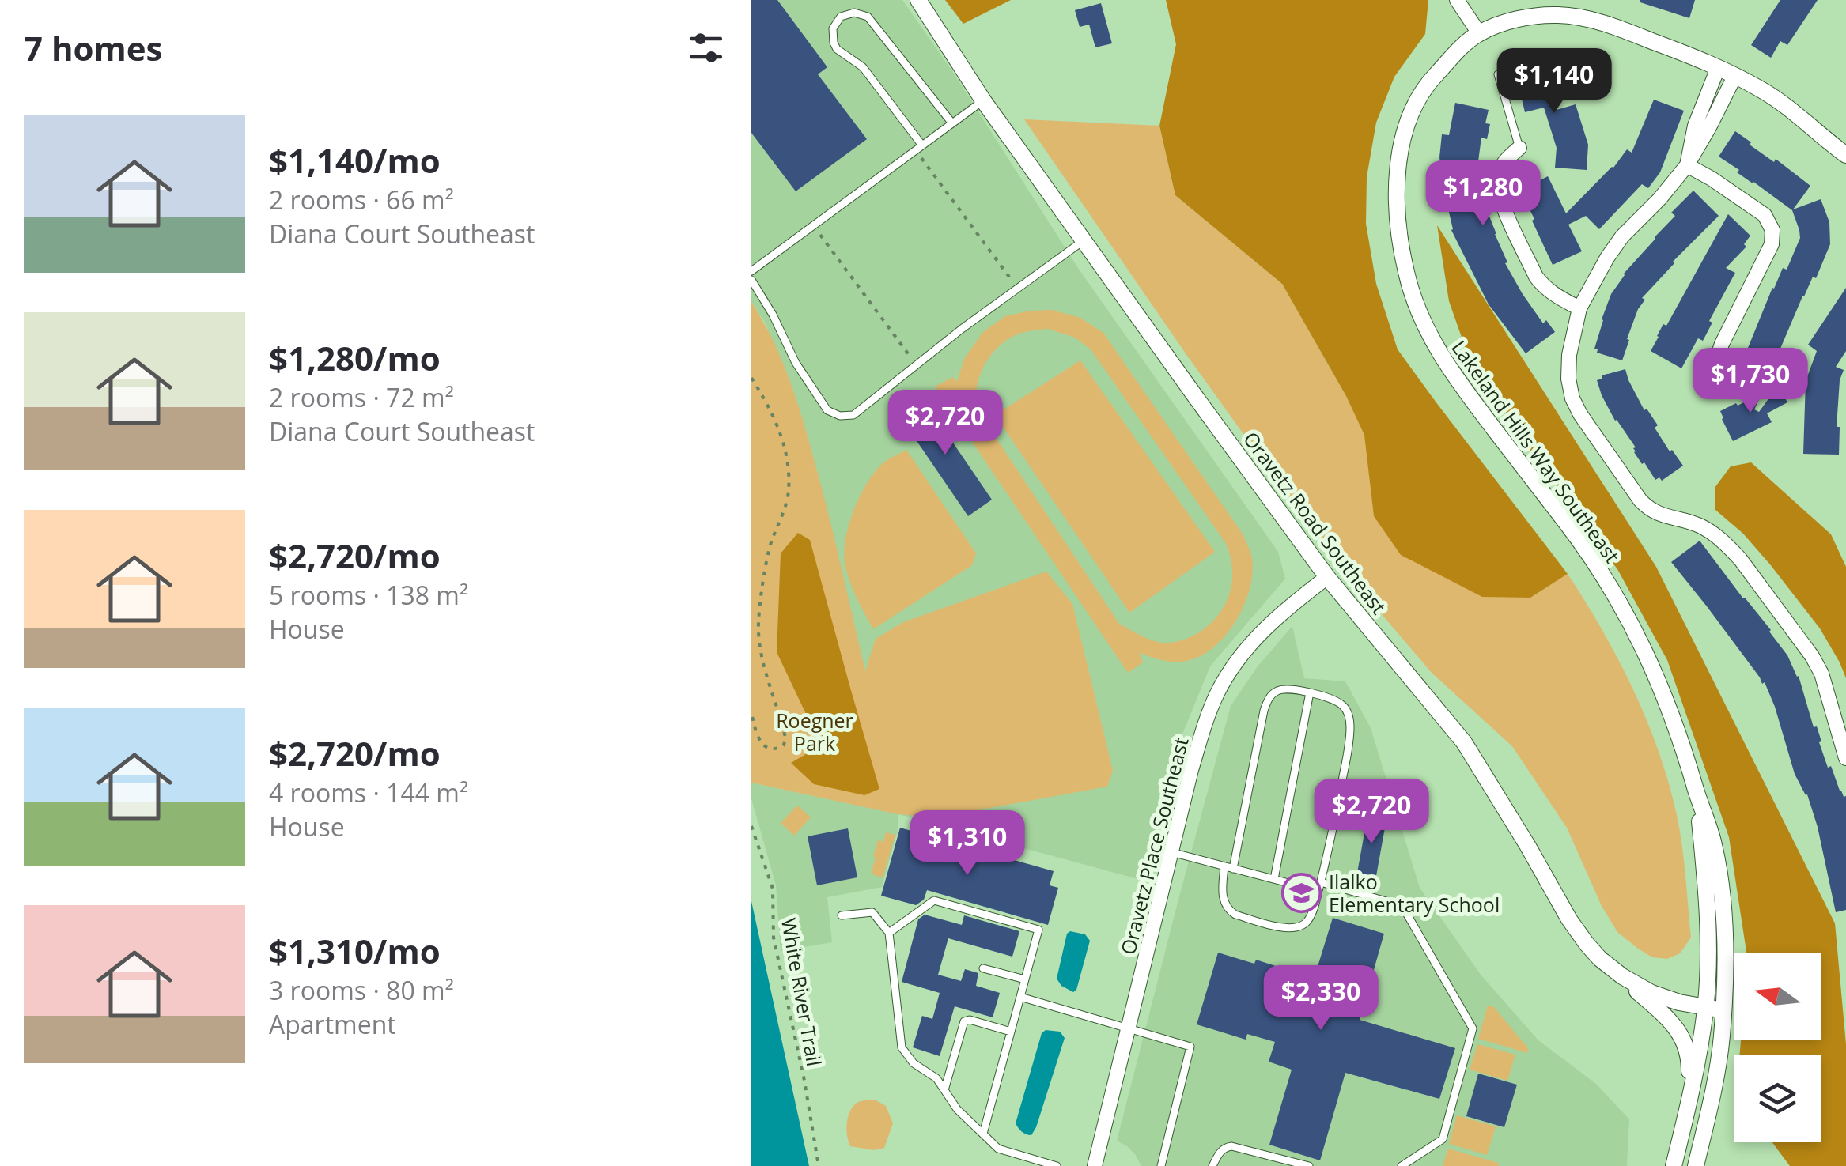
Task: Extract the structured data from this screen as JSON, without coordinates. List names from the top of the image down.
{
  "streets": {
    "street": ["Lakeland Hills Way Southeast", "Oravetz Road Southeast", "Oravetz Place Southeast"],
    "path": ["White River Trail"]
  },
  "crossings": [
    ["Lakeland Hills Way Southeast", "Oravetz Road Southeast"],
    ["Oravetz Road Southeast", "Oravetz Place Southeast"]
  ],
  "parks": ["Roegner Park"],
  "places": {
    "school or university": ["Ilalko Elementary School"]
  },
  "north": "left",
  "page": {
    "heading": "7 homes",
    "price": [
      "$1,140",
      "$1,280",
      "$1,730",
      "$2,720",
      "$2,720",
      "$1,310",
      "$2,330"
    ],
    "list": [
      {
        "name": "$1,140/mo",
        "note": "2 rooms · 66 m² · Diana Court Southeast"
      },
      {
        "name": "$1,280/mo",
        "note": "2 rooms · 72 m² · Diana Court Southeast"
      },
      {
        "name": "$2,720/mo",
        "note": "5 rooms · 138 m² · House"
      },
      {
        "name": "$2,720/mo",
        "note": "4 rooms · 144 m² · House"
      },
      {
        "name": "$1,310/mo",
        "note": "3 rooms · 80 m² · Apartment"
      }
    ]
  }
}
